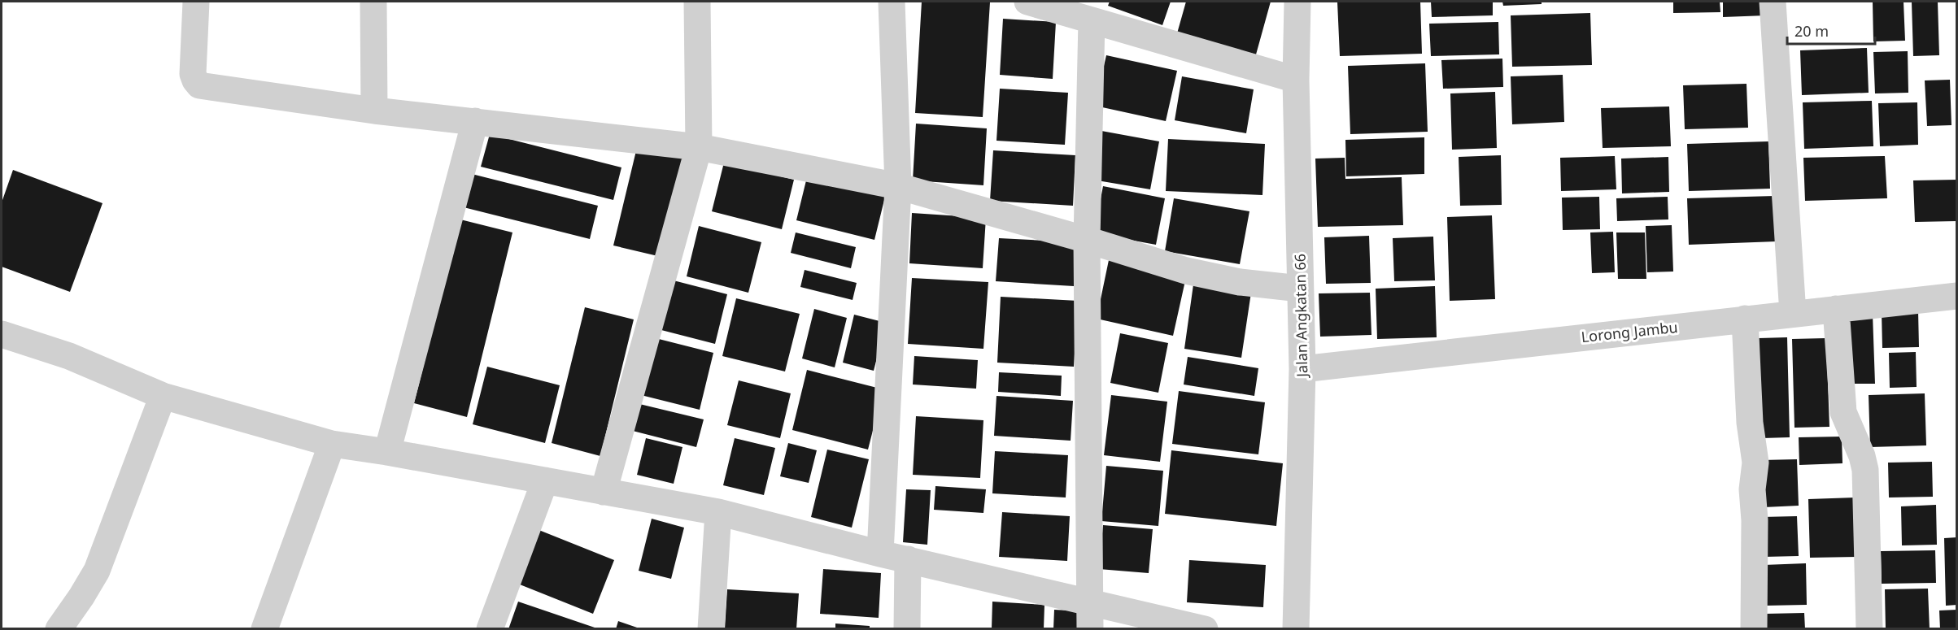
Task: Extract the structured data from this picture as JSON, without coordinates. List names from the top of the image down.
{
  "streets": {
    "street": ["Jalan Angkatan 66", "Lorong Jambu"]
  },
  "crossings": [
    ["Jalan Angkatan 66", "Lorong Jambu"]
  ],
  "scale_bar": "20 m"
}
